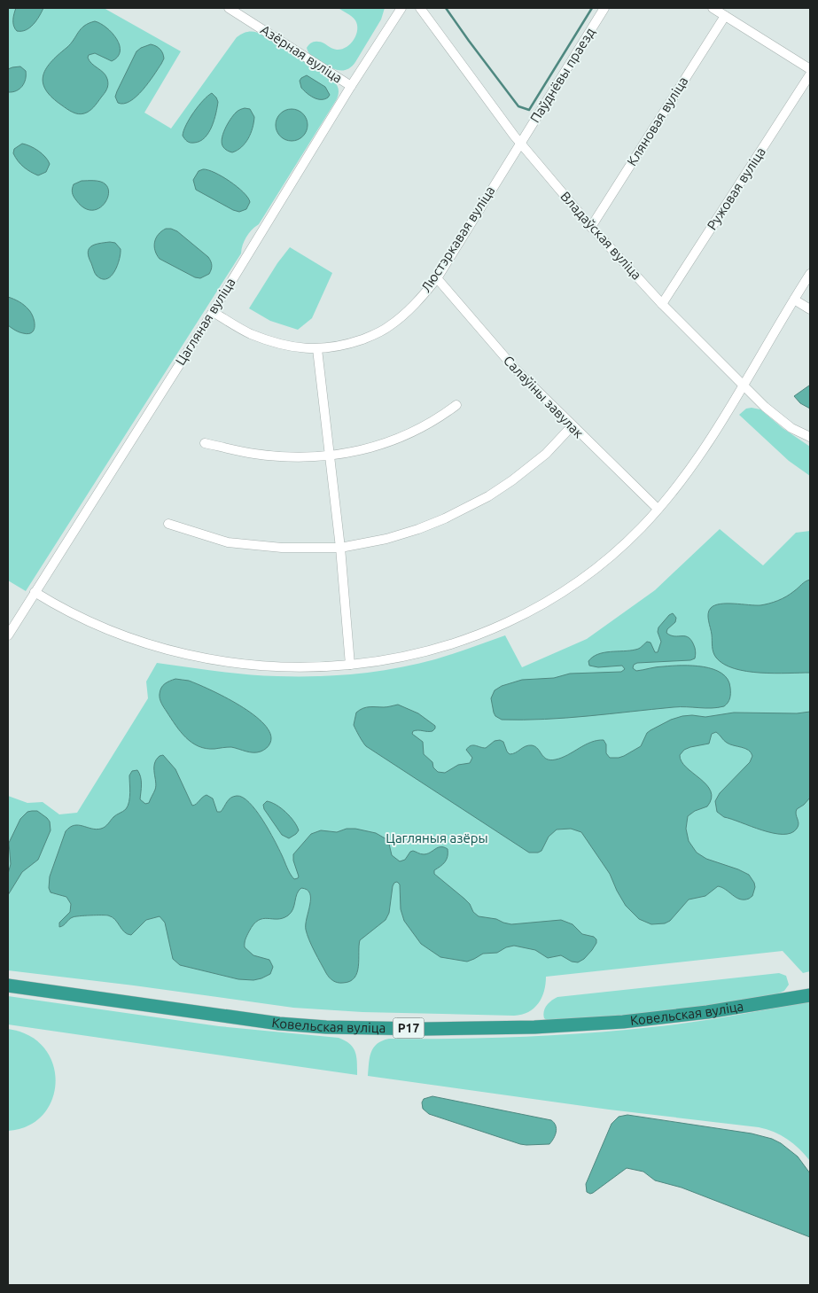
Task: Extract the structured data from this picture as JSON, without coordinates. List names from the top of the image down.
{
  "streets": {
    "highway": ["Ковельская вуліца", "Р17"],
    "street": [
      "Азёрная вуліца",
      "Паўднёвы праезд",
      "Кляновая вуліца",
      "Ружовая вуліца",
      "Владаўская вуліца",
      "Люстэркавая вуліца",
      "Цагляная вуліца",
      "Салаўіны завулак"
    ]
  },
  "crossings": [
    ["Азёрная вуліца", "Цагляная вуліца"],
    ["Паўднёвы праезд", "Владаўская вуліца"],
    ["Паўднёвы праезд", "Люстэркавая вуліца"],
    ["Кляновая вуліца", "Владаўская вуліца"],
    ["Ружовая вуліца", "Владаўская вуліца"],
    ["Владаўская вуліца", "Люстэркавая вуліца"],
    ["Люстэркавая вуліца", "Цагляная вуліца"],
    ["Люстэркавая вуліца", "Салаўіны завулак"]
  ],
  "parks": ["Цагляныя азёры"]
}
